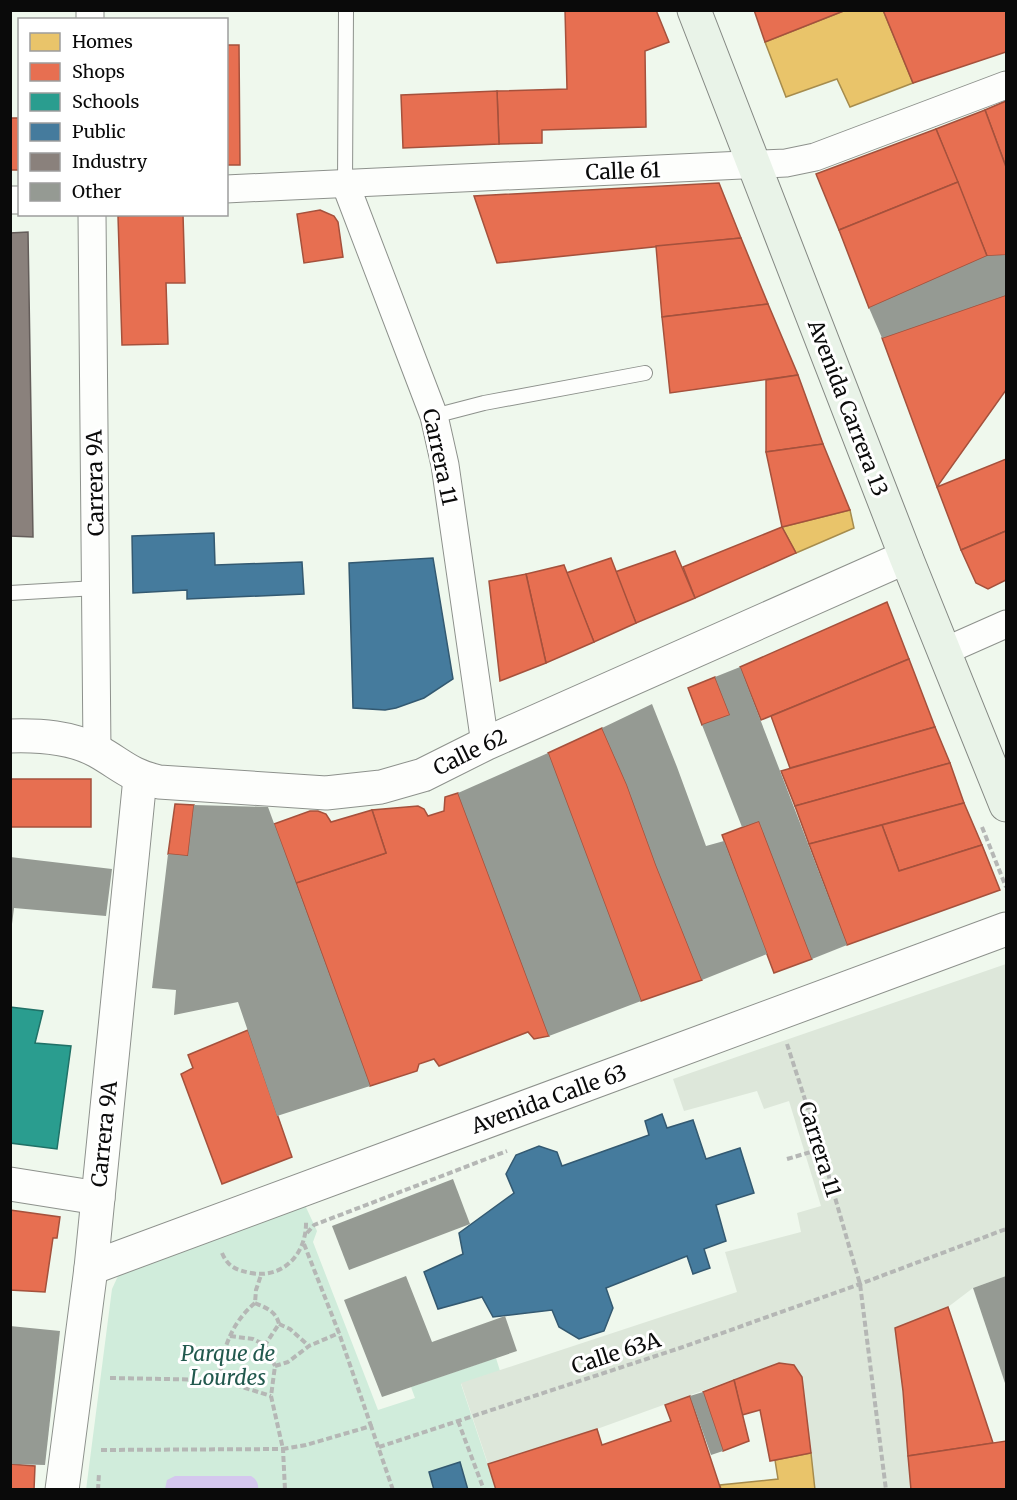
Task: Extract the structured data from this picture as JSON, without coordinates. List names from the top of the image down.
{
  "streets": {
    "main road": ["Avenida Carrera 13"],
    "street": [
      "Calle 61",
      "Carrera 11",
      "Carrera 9A",
      "Calle 62",
      "Avenida Calle 63"
    ],
    "path": ["Calle 63A"]
  },
  "crossings": [
    ["Calle 61", "Avenida Carrera 13"],
    ["Calle 61", "Carrera 11"],
    ["Avenida Carrera 13", "Calle 62"],
    ["Carrera 11", "Calle 62"],
    ["Carrera 11", "Avenida Calle 63"],
    ["Carrera 11", "Calle 63A"],
    ["Carrera 9A", "Calle 62"],
    ["Carrera 9A", "Avenida Calle 63"]
  ],
  "parks": ["Parque de Lourdes"],
  "legend": [
    "Homes",
    "Shops",
    "Schools",
    "Public",
    "Industry",
    "Other"
  ]
}
